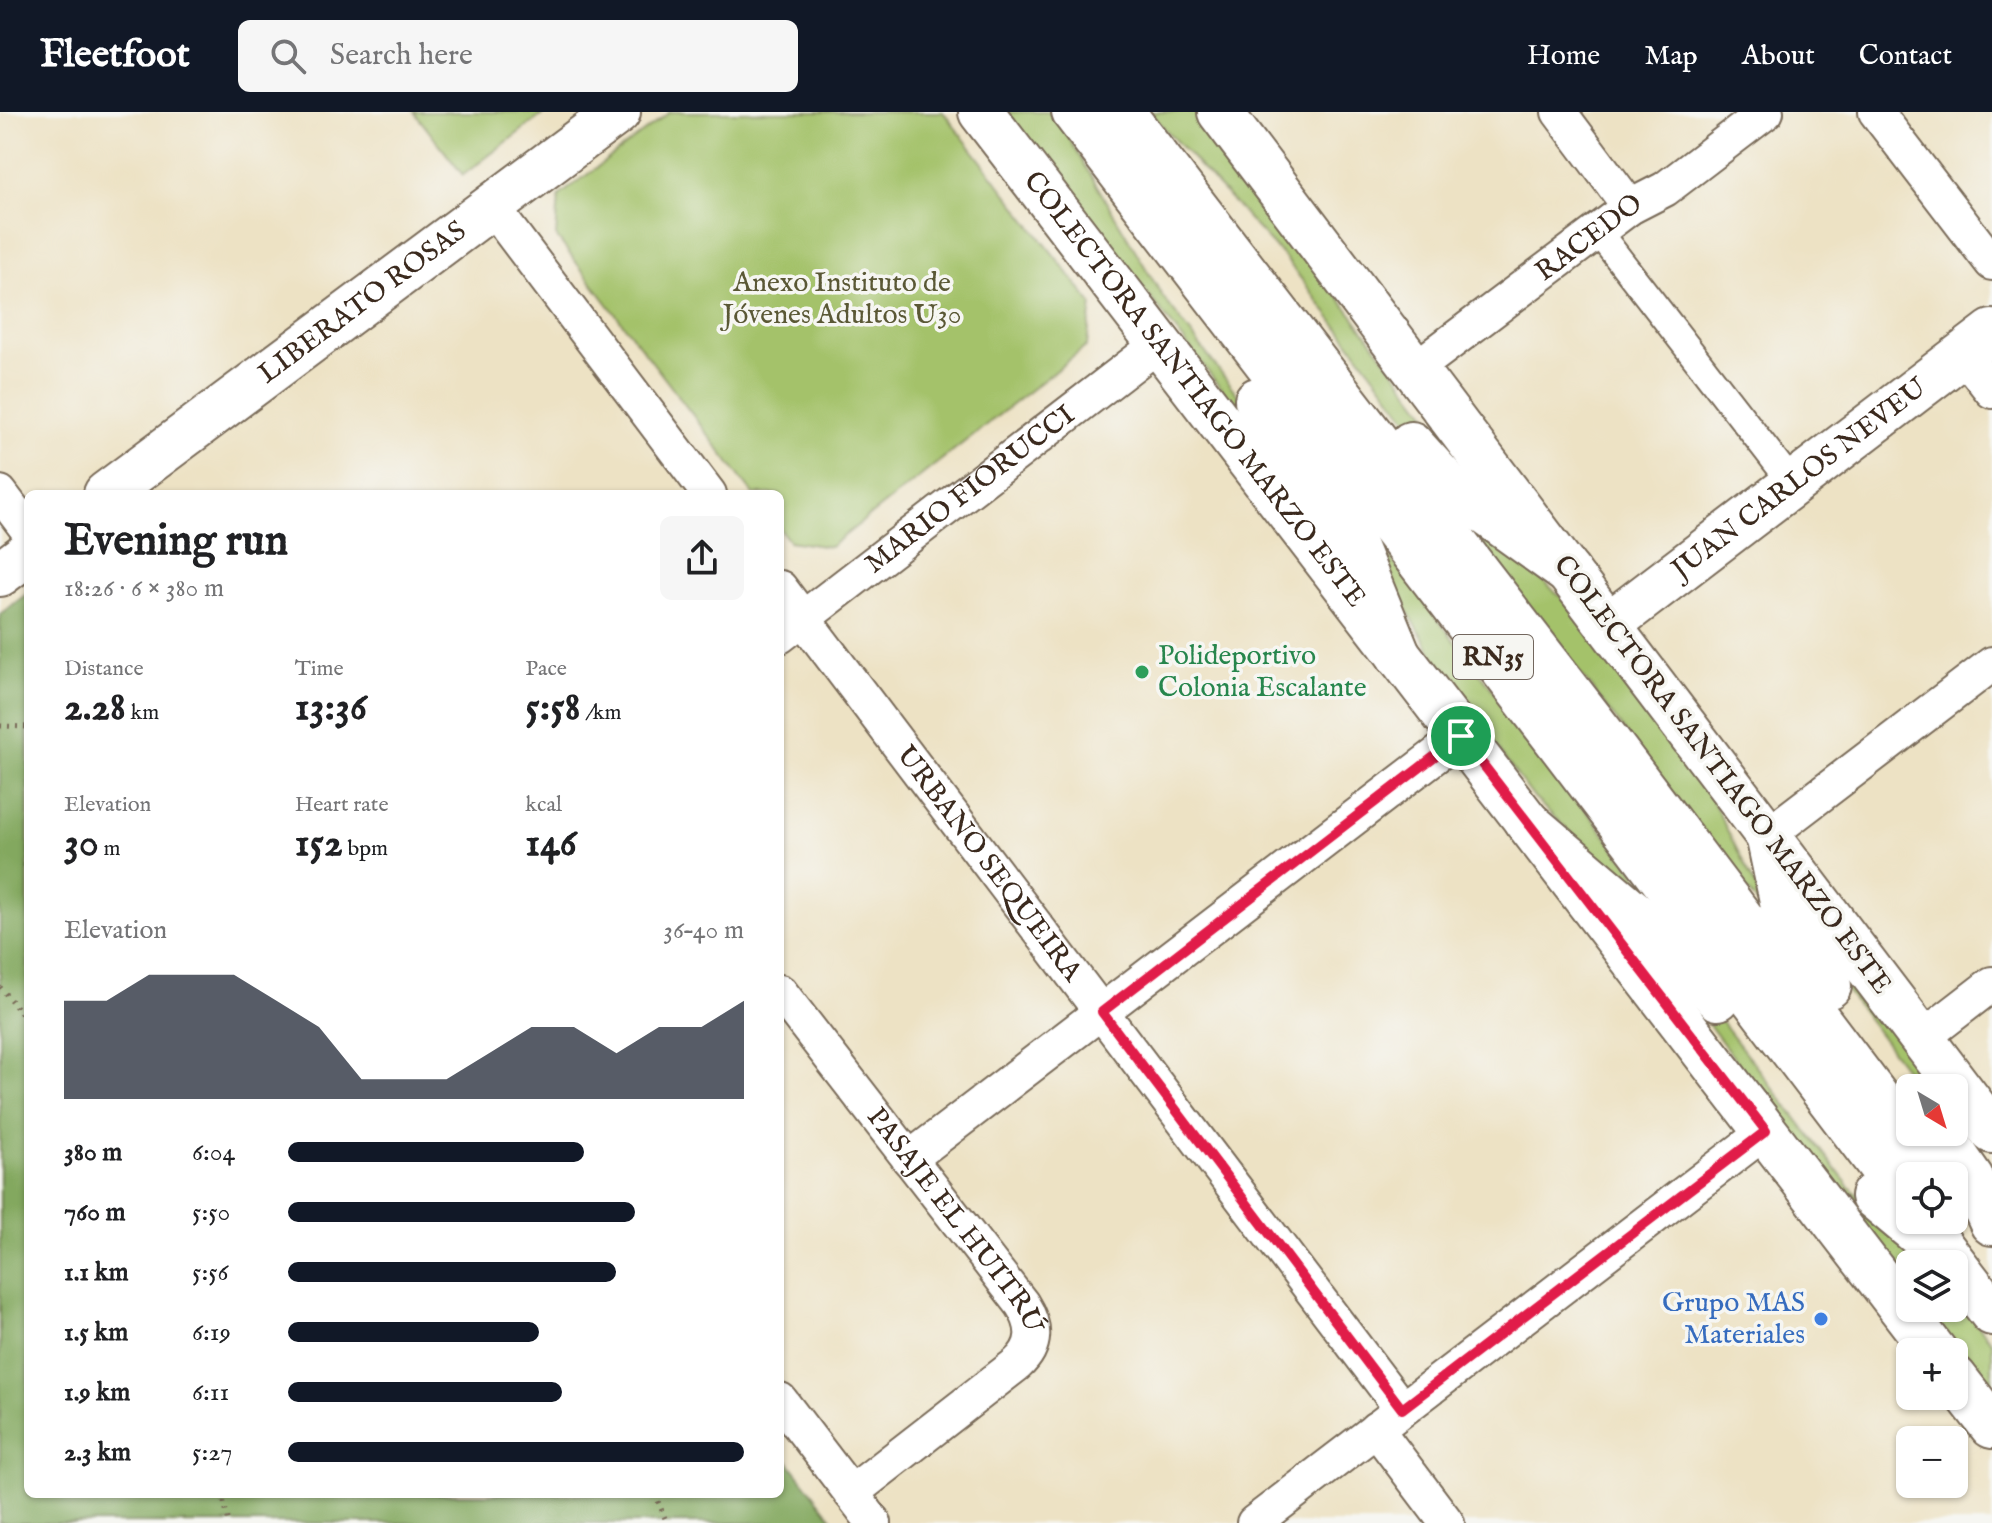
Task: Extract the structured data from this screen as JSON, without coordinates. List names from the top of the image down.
{
  "streets": {
    "main road": [
      "LIBERATO ROSAS",
      "COLECTORA SANTIAGO MARZO ESTE",
      "JUAN CARLOS NEVEU",
      "RN35"
    ],
    "street": [
      "RACEDO",
      "MARIO FIORUCCI",
      "URBANO SEQUEIRA",
      "PASAJE EL HUITRÚ"
    ]
  },
  "crossings": [
    ["RACEDO", "COLECTORA SANTIAGO MARZO ESTE"],
    ["COLECTORA SANTIAGO MARZO ESTE", "JUAN CARLOS NEVEU"],
    ["COLECTORA SANTIAGO MARZO ESTE", "MARIO FIORUCCI"],
    ["MARIO FIORUCCI", "URBANO SEQUEIRA"]
  ],
  "parks": ["Anexo Instituto de Jóvenes Adultos U30"],
  "places": ["Polideportivo Colonia Escalante", "Grupo MAS Materiales"],
  "north": "bottom right",
  "page": {
    "header": "Fleetfoot",
    "search": "Search here",
    "nav": [
      "Home",
      "Map",
      "About",
      "Contact"
    ],
    "heading": ["Evening run", "18:26 · 6 × 380 m"],
    "stats": [
      ["Distance", "2.28 km"],
      ["Time", "13:36"],
      ["Pace", "5:58 /km"],
      ["Elevation", "30 m"],
      ["Heart rate", "152 bpm"],
      ["kcal", "146"]
    ],
    "chart": ["Elevation", "36–40 m"],
    "map_buttons": ["+", "−"],
    "list": [
      {
        "name": "380 m",
        "note": "6:04"
      },
      {
        "name": "760 m",
        "note": "5:50"
      },
      {
        "name": "1.1 km",
        "note": "5:56"
      },
      {
        "name": "1.5 km",
        "note": "6:19"
      },
      {
        "name": "1.9 km",
        "note": "6:11"
      },
      {
        "name": "2.3 km",
        "note": "5:27"
      }
    ]
  }
}
